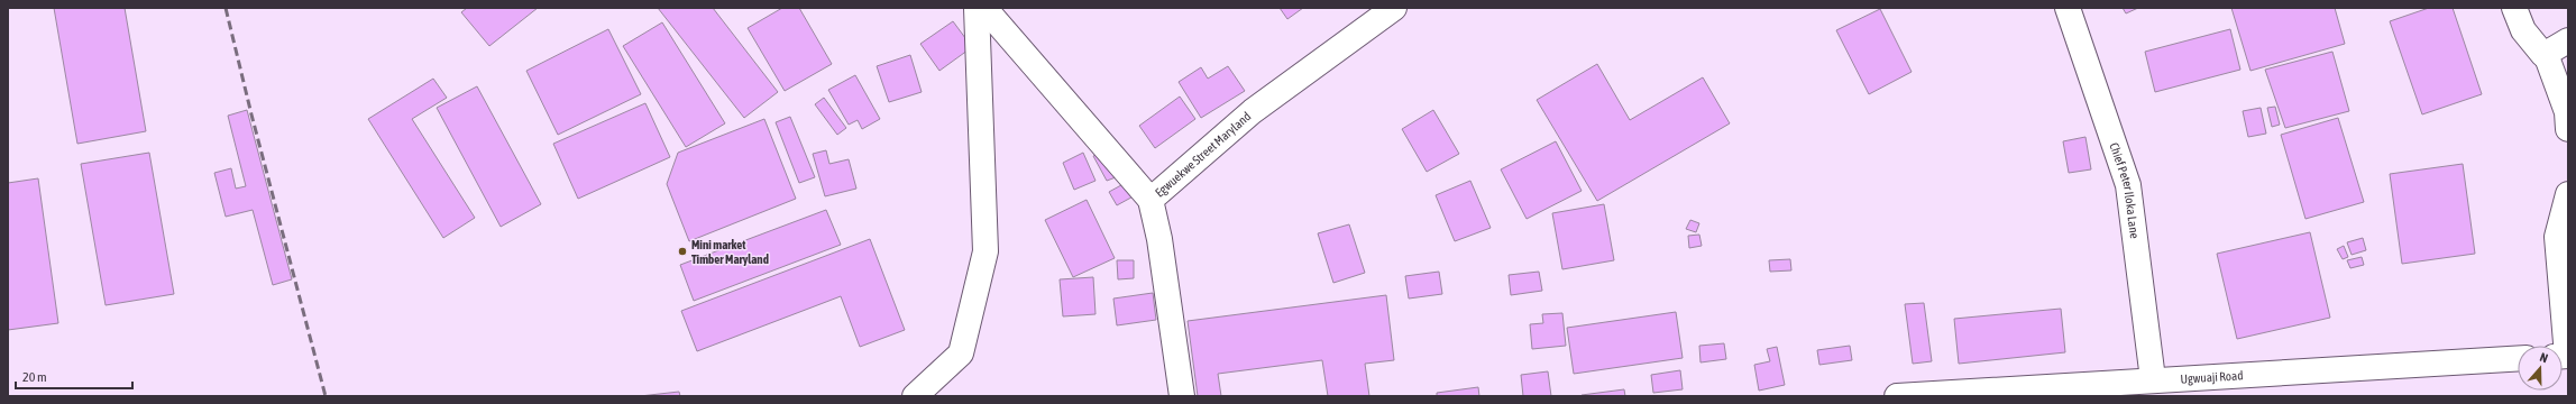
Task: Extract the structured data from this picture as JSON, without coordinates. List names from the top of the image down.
{
  "streets": {
    "street": ["Egwuekwe Street Maryland", "Chief Peter Iloka Lane", "Ugwuaji Road"]
  },
  "crossings": [
    ["Chief Peter Iloka Lane", "Ugwuaji Road"]
  ],
  "places": ["Mini market Timber Maryland"],
  "scale_bar": "20 m",
  "north": "top"
}
